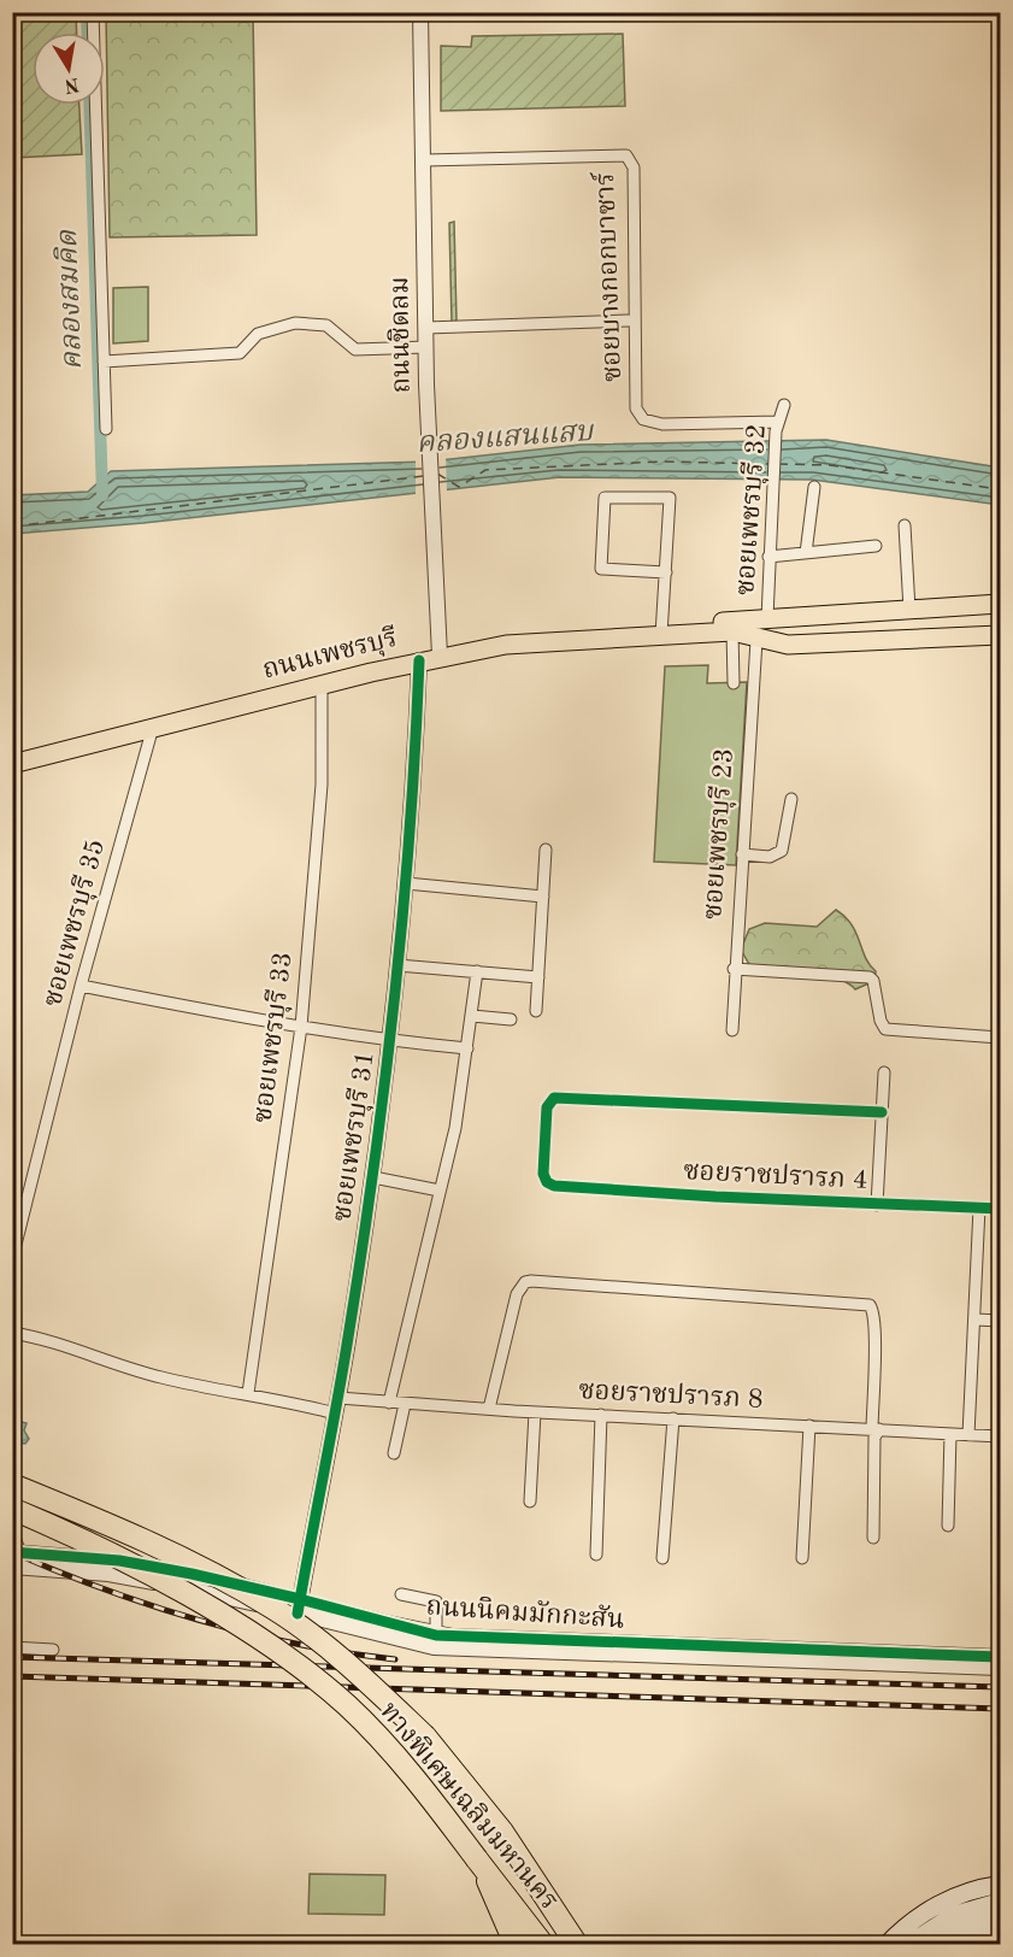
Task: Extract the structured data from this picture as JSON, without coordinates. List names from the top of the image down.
{
  "streets": {
    "highway": ["ทางพิเศษเฉลิมมหานคร"],
    "main road": ["ถนนเพชรบุรี"],
    "street": [
      "ซอยบางกอกบาซาร์",
      "ถนนชิดลม",
      "ซอยเพชรบุรี 32",
      "ซอยเพชรบุรี 23",
      "ซอยเพชรบุรี 35",
      "ซอยเพชรบุรี 33",
      "ซอยเพชรบุรี 31",
      "ซอยราชปรารภ 4",
      "ซอยราชปรารภ 8",
      "ถนนนิคมมักกะสัน"
    ]
  },
  "crossings": [
    ["ซอยบางกอกบาซาร์", "ถนนชิดลม"],
    ["ซอยบางกอกบาซาร์", "ซอยเพชรบุรี 32"],
    ["ถนนชิดลม", "ถนนเพชรบุรี"],
    ["ซอยเพชรบุรี 32", "ถนนเพชรบุรี"],
    ["ถนนเพชรบุรี", "ซอยเพชรบุรี 23"],
    ["ถนนเพชรบุรี", "ซอยเพชรบุรี 35"],
    ["ถนนเพชรบุรี", "ซอยเพชรบุรี 33"],
    ["ถนนเพชรบุรี", "ซอยเพชรบุรี 31"],
    ["ซอยเพชรบุรี 31", "ซอยราชปรารภ 8"],
    ["ซอยเพชรบุรี 31", "ถนนนิคมมักกะสัน"]
  ],
  "water": ["คลองสมคิด", "คลองแสนแสบ"],
  "north": "bottom"
}
